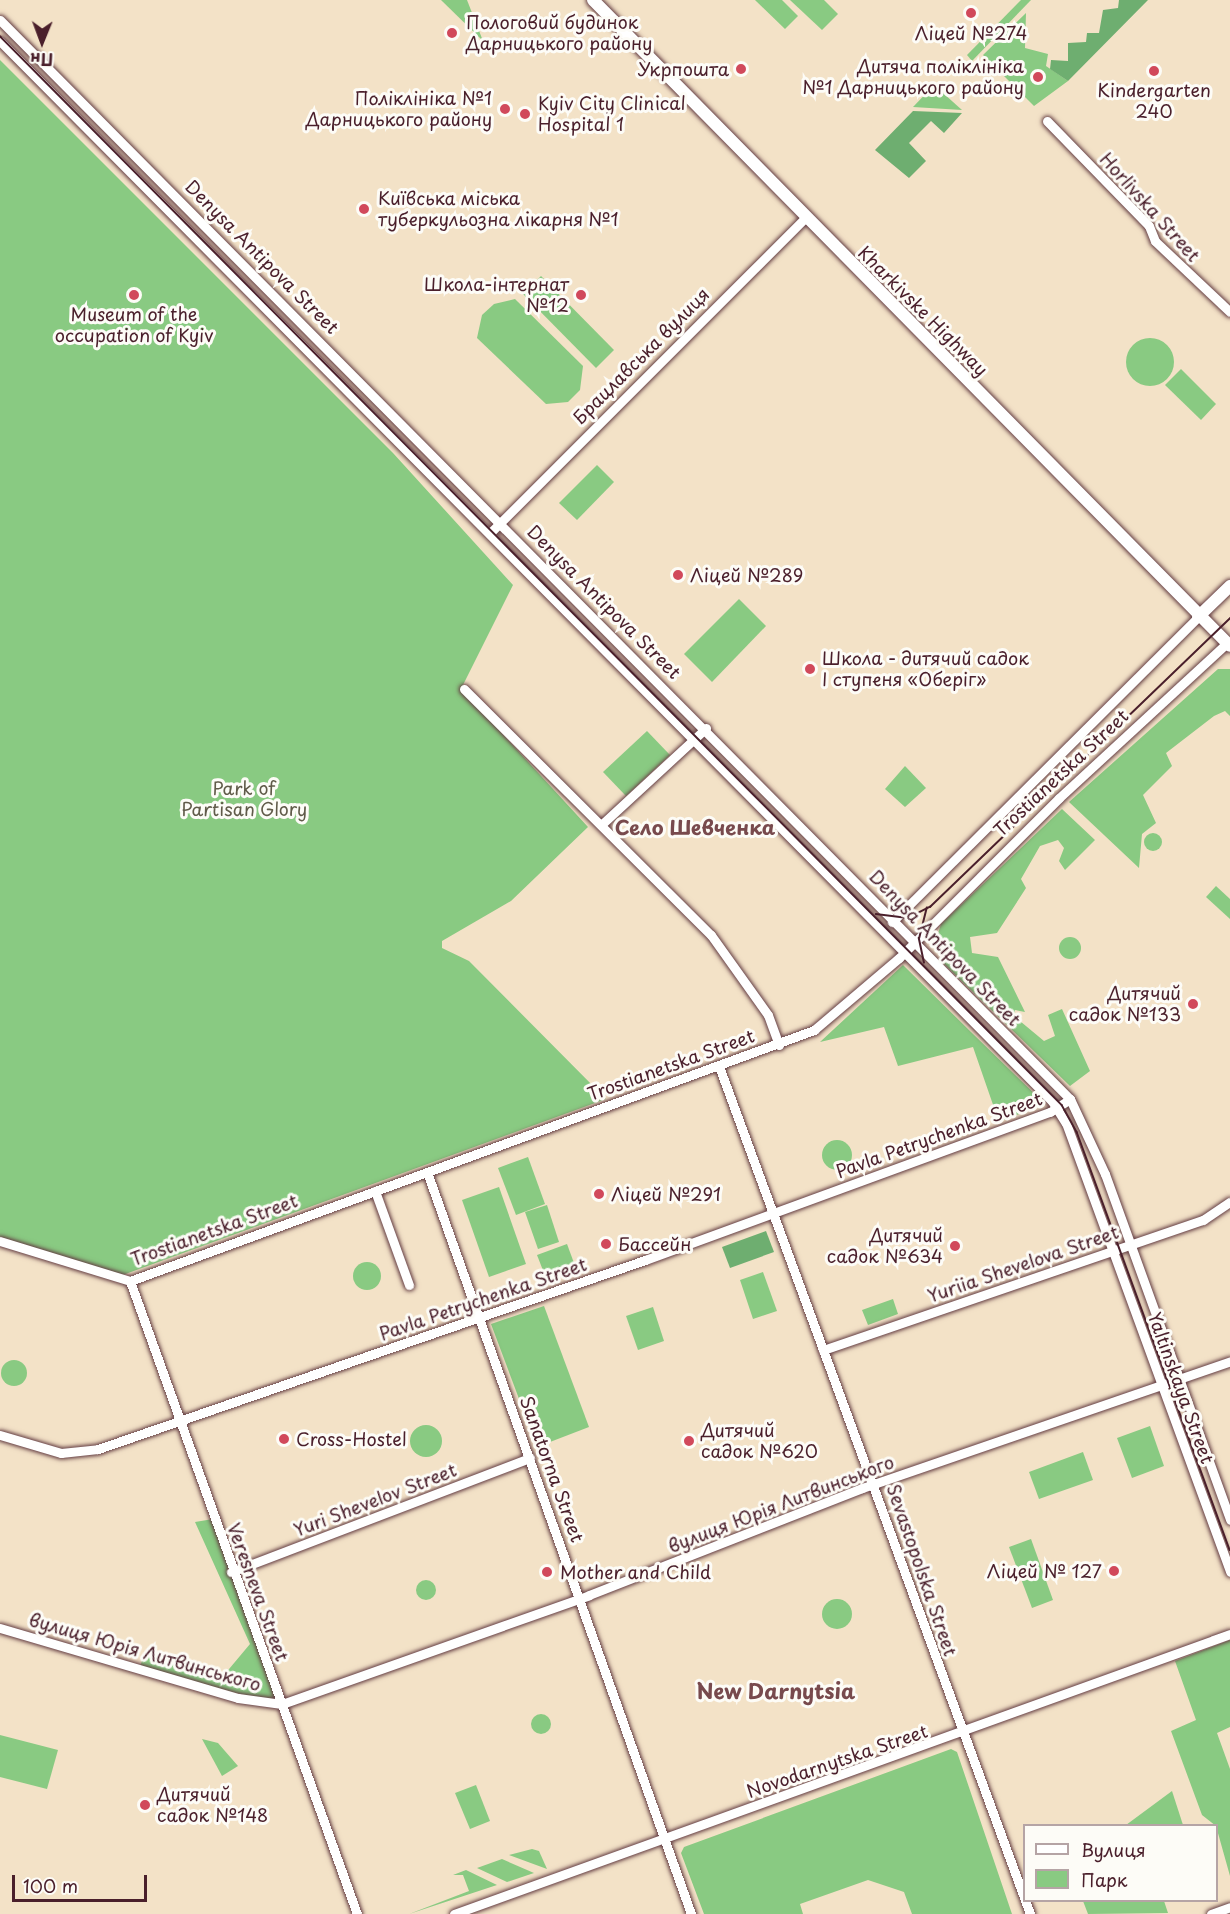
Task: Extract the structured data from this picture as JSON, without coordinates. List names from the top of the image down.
{
  "streets": {
    "main road": ["Kharkivske Highway", "Trostianetska Street"],
    "street": [
      "Horlivska Street",
      "Denysa Antipova Street",
      "Брацлавська вулиця",
      "Pavla Petrychenka Street",
      "Yuriia Shevelova Street",
      "Yaltinskaya Street",
      "Sanatorna Street",
      "Yuri Shevelov Street",
      "вулиця Юрія Литвинського",
      "Sevastopolska Street",
      "Veresneva Street",
      "Novodarnytska Street"
    ]
  },
  "crossings": [
    ["Denysa Antipova Street", "Брацлавська вулиця"],
    ["Denysa Antipova Street", "Trostianetska Street"],
    ["Denysa Antipova Street", "Pavla Petrychenka Street"],
    ["Denysa Antipova Street", "Yuriia Shevelova Street"],
    ["Denysa Antipova Street", "Yaltinskaya Street"],
    ["Kharkivske Highway", "Брацлавська вулиця"],
    ["Kharkivske Highway", "Trostianetska Street"],
    ["Trostianetska Street", "Sanatorna Street"],
    ["Trostianetska Street", "Sevastopolska Street"],
    ["Trostianetska Street", "Veresneva Street"],
    ["Pavla Petrychenka Street", "Sanatorna Street"],
    ["Pavla Petrychenka Street", "Sevastopolska Street"],
    ["Pavla Petrychenka Street", "Veresneva Street"],
    ["Yuriia Shevelova Street", "Yaltinskaya Street"],
    ["Yuriia Shevelova Street", "Sevastopolska Street"],
    ["Yaltinskaya Street", "вулиця Юрія Литвинського"],
    ["Sanatorna Street", "Yuri Shevelov Street"],
    ["Sanatorna Street", "вулиця Юрія Литвинського"],
    ["Sanatorna Street", "Novodarnytska Street"],
    ["Yuri Shevelov Street", "Veresneva Street"],
    ["вулиця Юрія Литвинського", "Sevastopolska Street"],
    ["вулиця Юрія Литвинського", "Veresneva Street"],
    ["Sevastopolska Street", "Novodarnytska Street"]
  ],
  "districts": ["Село Шевченка", "New Darnytsia"],
  "parks": ["Park of Partisan Glory"],
  "places": [
    "Ліцей №274",
    "Пологовий будинок Дарницького району",
    "Укрпошта",
    "Kindergarten 240",
    "Дитяча поліклініка №1 Дарницького району",
    "Поліклініка №1 Дарницького району",
    "Kyiv City Clinical Hospital 1",
    "Київська міська туберкульозна лікарня №1",
    "Museum of the occupation of Kyiv",
    "Школа-інтернат №12",
    "Ліцей №289",
    "Школа - дитячий садок І ступеня «Оберіг»",
    "Дитячий садок №133",
    "Ліцей №291",
    "Бассейн",
    "Дитячий садок №634",
    "Cross-Hostel",
    "Дитячий садок №620",
    "Ліцей № 127",
    "Mother and Child",
    "Дитячий садок №148"
  ],
  "legend": ["Вулиця", "Парк"],
  "scale_bar": "100 m",
  "north": "bottom"
}
